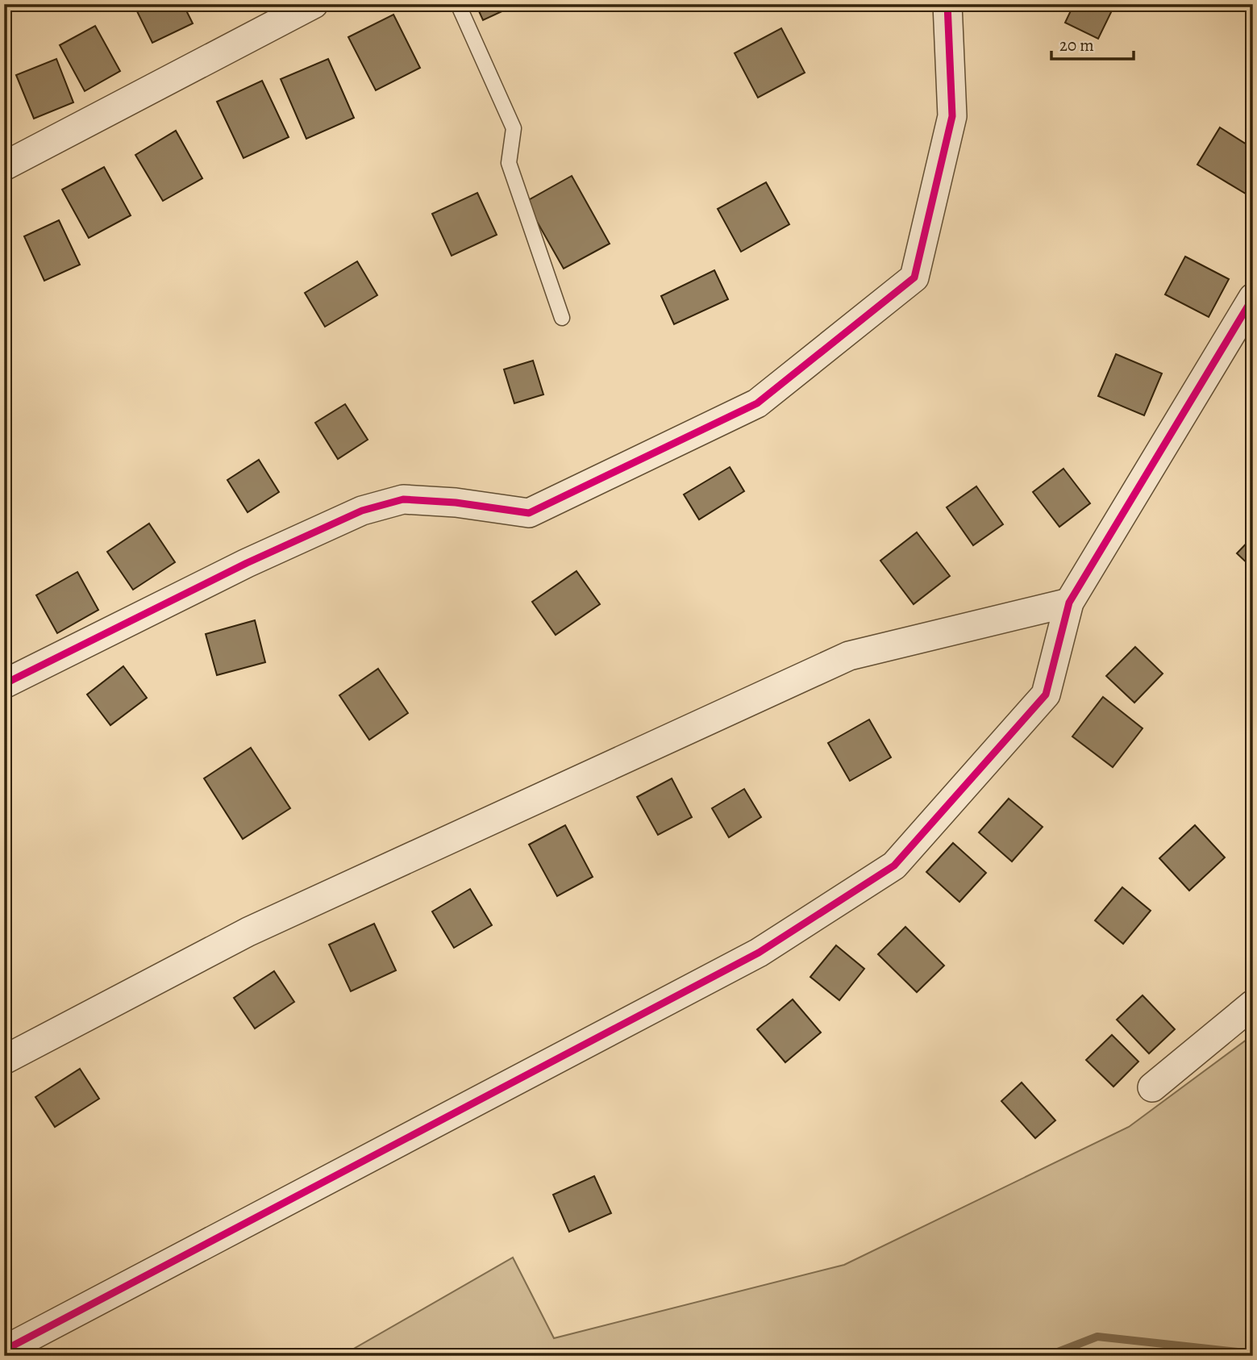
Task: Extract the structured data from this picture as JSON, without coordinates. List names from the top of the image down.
{
  "scale_bar": "20 m"
}
